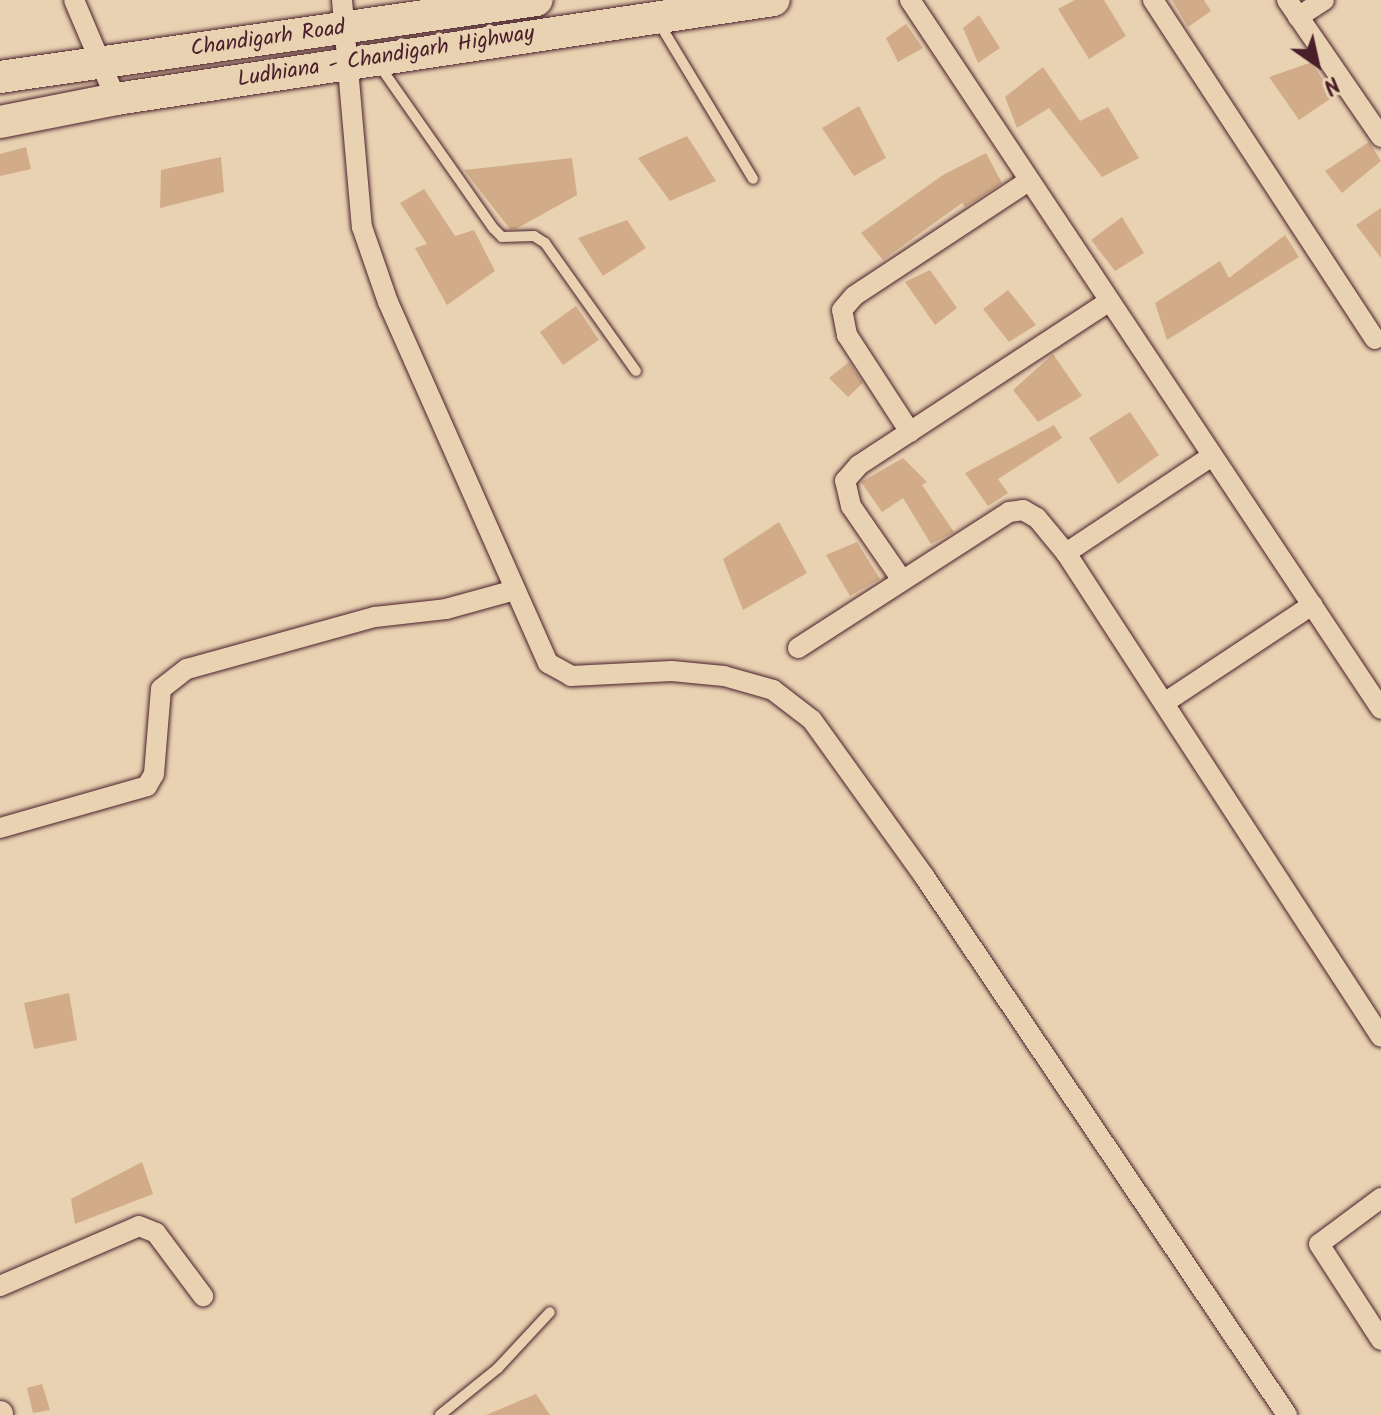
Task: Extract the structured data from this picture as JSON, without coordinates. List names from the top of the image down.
{
  "streets": {
    "main road": ["Chandigarh Road", "Ludhiana - Chandigarh Highway"]
  },
  "north": "bottom right"
}
